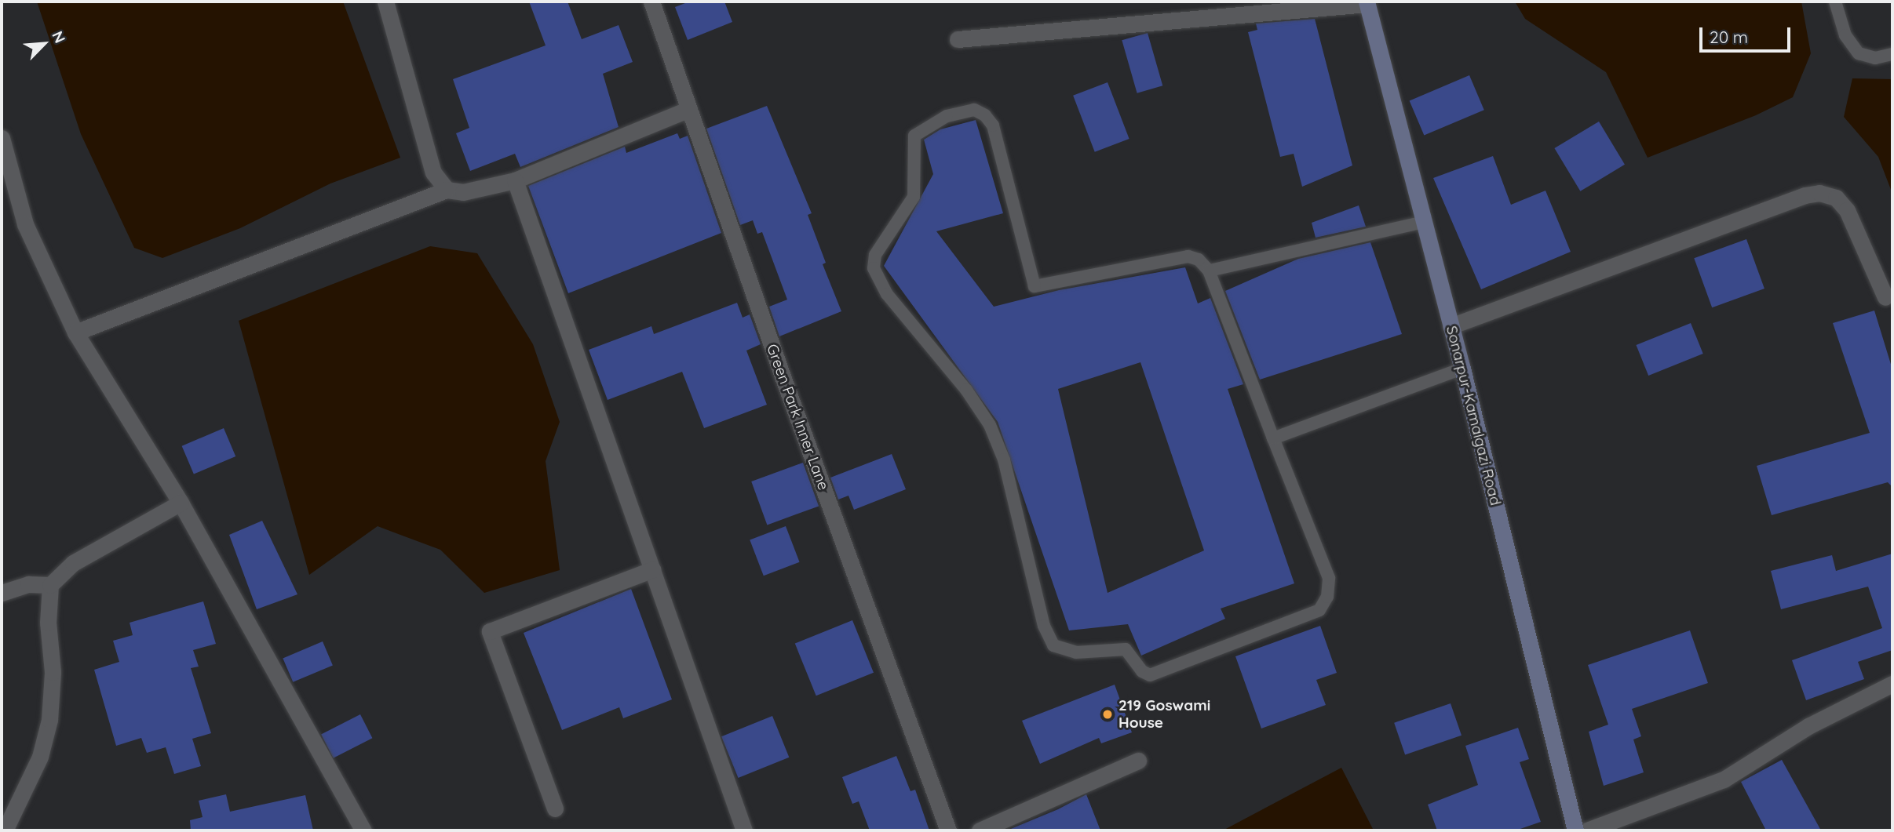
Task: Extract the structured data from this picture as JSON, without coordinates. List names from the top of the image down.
{
  "streets": {
    "main road": ["Sonarpur-Kamalgazi Road"],
    "street": ["Green Park Inner Lane"]
  },
  "places": ["219 Goswami House"],
  "scale_bar": "20 m",
  "north": "top right"
}
